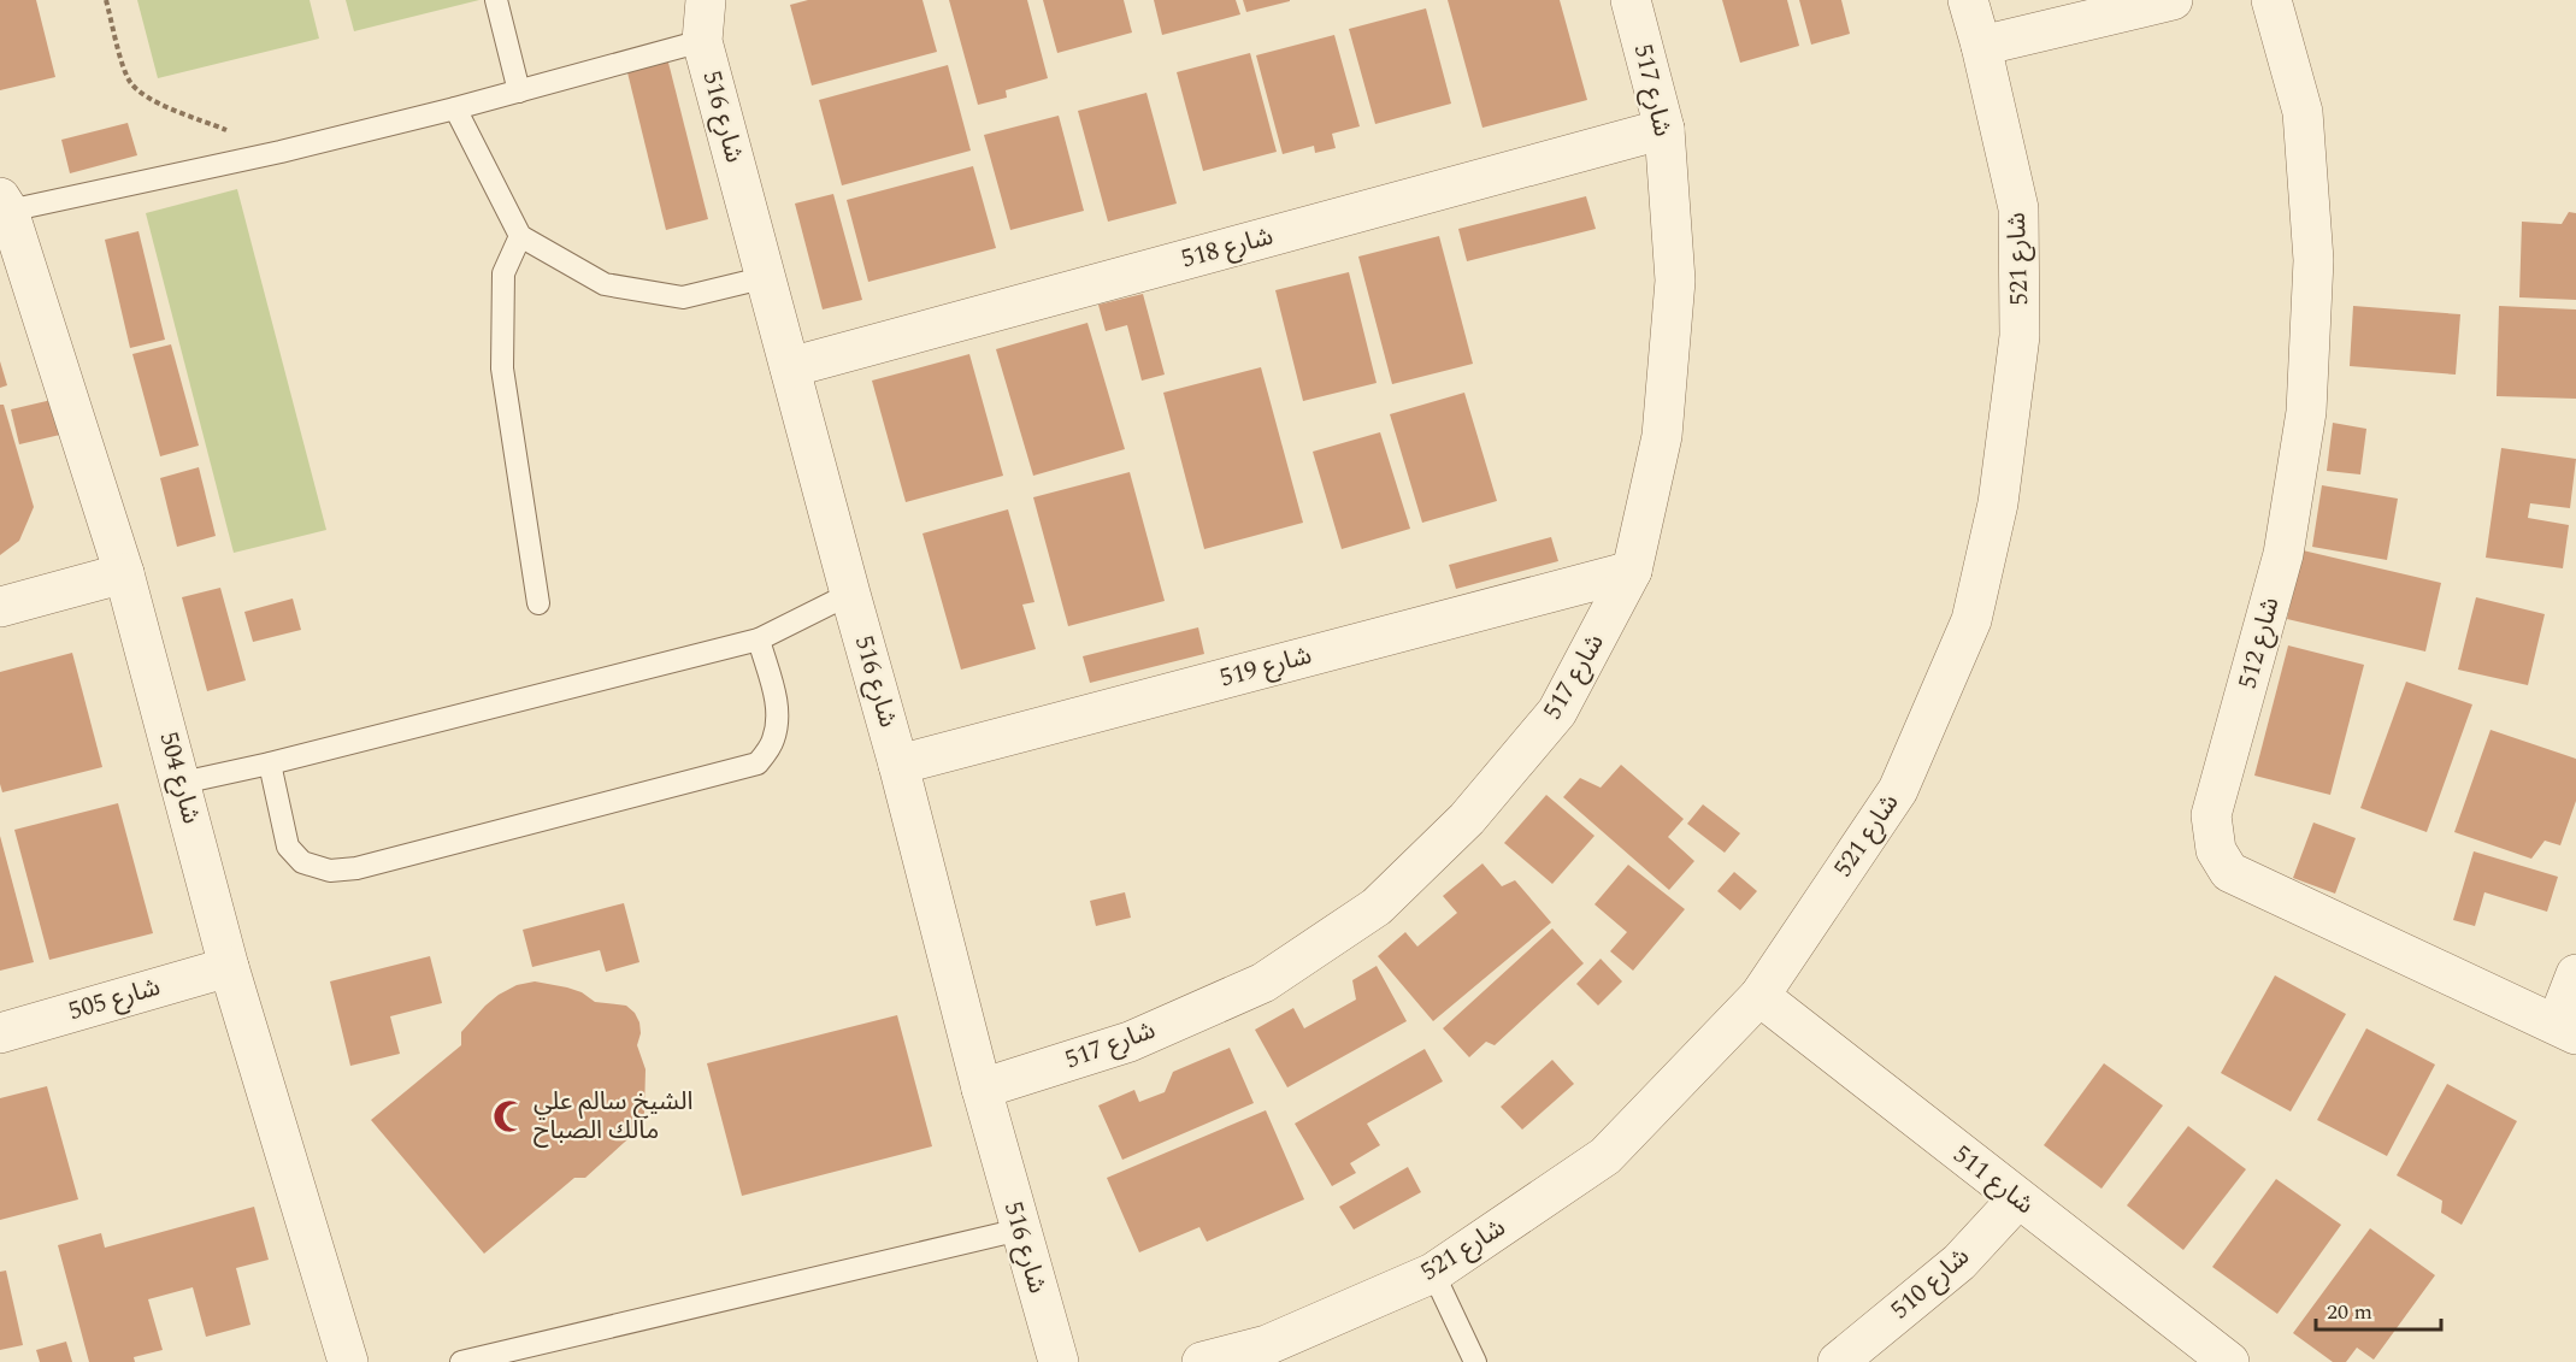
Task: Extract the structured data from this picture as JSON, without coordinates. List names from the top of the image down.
{
  "streets": {
    "street": [
      "شارع 517",
      "شارع 516",
      "شارع 518",
      "شارع 521",
      "شارع 512",
      "شارع 519",
      "شارع 504",
      "شارع 505",
      "شارع 511",
      "شارع 510"
    ]
  },
  "crossings": [
    ["شارع 517", "شارع 516"],
    ["شارع 517", "شارع 518"],
    ["شارع 517", "شارع 519"],
    ["شارع 516", "شارع 518"],
    ["شارع 516", "شارع 519"],
    ["شارع 521", "شارع 511"],
    ["شارع 504", "شارع 505"],
    ["شارع 511", "شارع 510"]
  ],
  "places": {
    "mosque": ["الشيخ سالم علي مالك الصباح"]
  },
  "scale_bar": "20 m"
}
